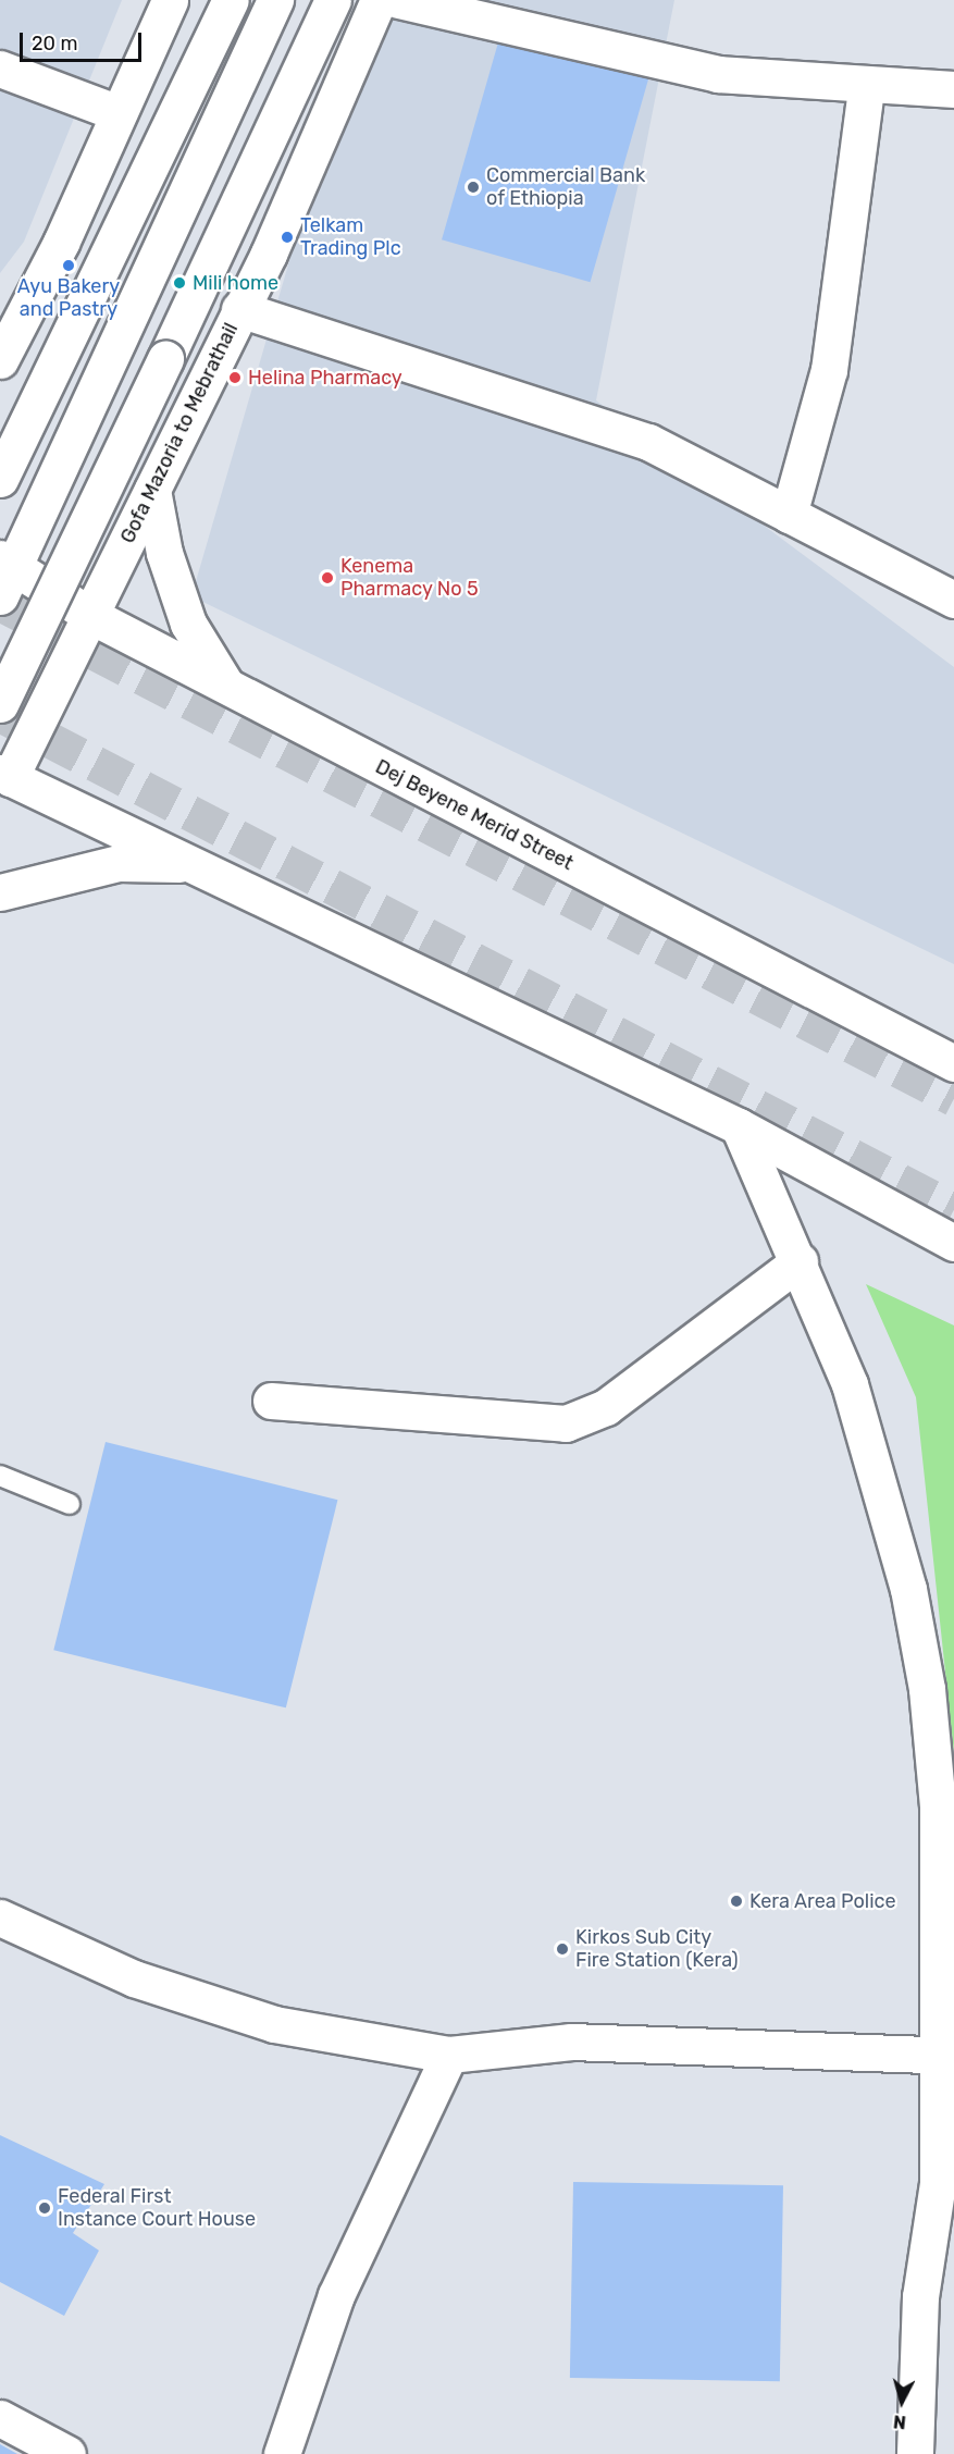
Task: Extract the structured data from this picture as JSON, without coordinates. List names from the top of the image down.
{
  "streets": {
    "main road": ["Gofa Mazoria to Mebrathail", "Dej Beyene Merid Street"]
  },
  "crossings": [
    ["Gofa Mazoria to Mebrathail", "Dej Beyene Merid Street"]
  ],
  "places": [
    "Commercial Bank of Ethiopia",
    "Telkam Trading Plc",
    "Ayu Bakery and Pastry",
    "Mili home",
    "Helina Pharmacy",
    "Kenema Pharmacy No 5",
    "Kera Area Police",
    "Kirkos Sub City Fire Station (Kera)",
    "Federal First Instance Court House"
  ],
  "scale_bar": "20 m",
  "north": "bottom"
}
